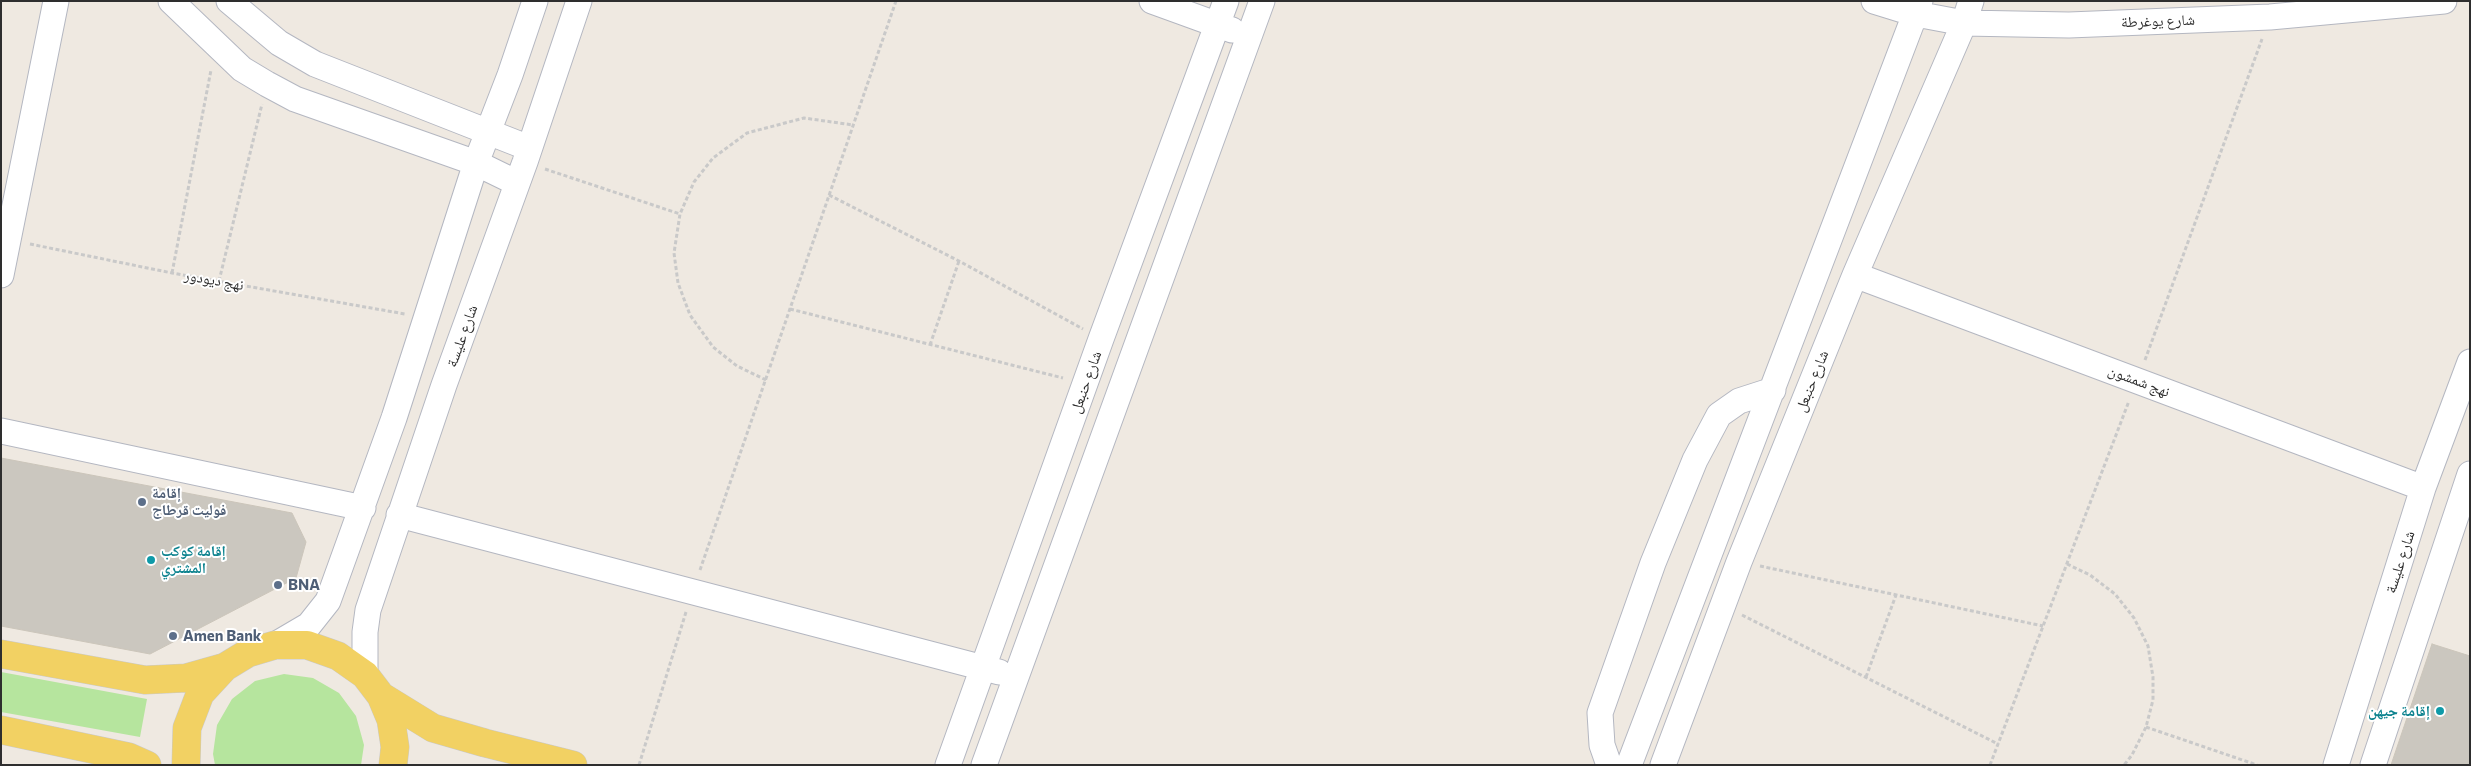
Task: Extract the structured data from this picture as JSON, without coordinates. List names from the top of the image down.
{
  "streets": {
    "street": [
      "شارع يوغرطة",
      "شارع عليسة",
      "شارع حنبعل",
      "نهج شمشون"
    ],
    "path": ["نهج ديودور"]
  },
  "crossings": [
    ["شارع يوغرطة", "شارع حنبعل"],
    ["شارع عليسة", "نهج شمشون"],
    ["شارع حنبعل", "نهج شمشون"]
  ],
  "places": [
    "إقامة فوليت قرطاج",
    "إقامة كوكب المشتري",
    "BNA",
    "Amen Bank",
    "إقامة جيهن"
  ]
}
